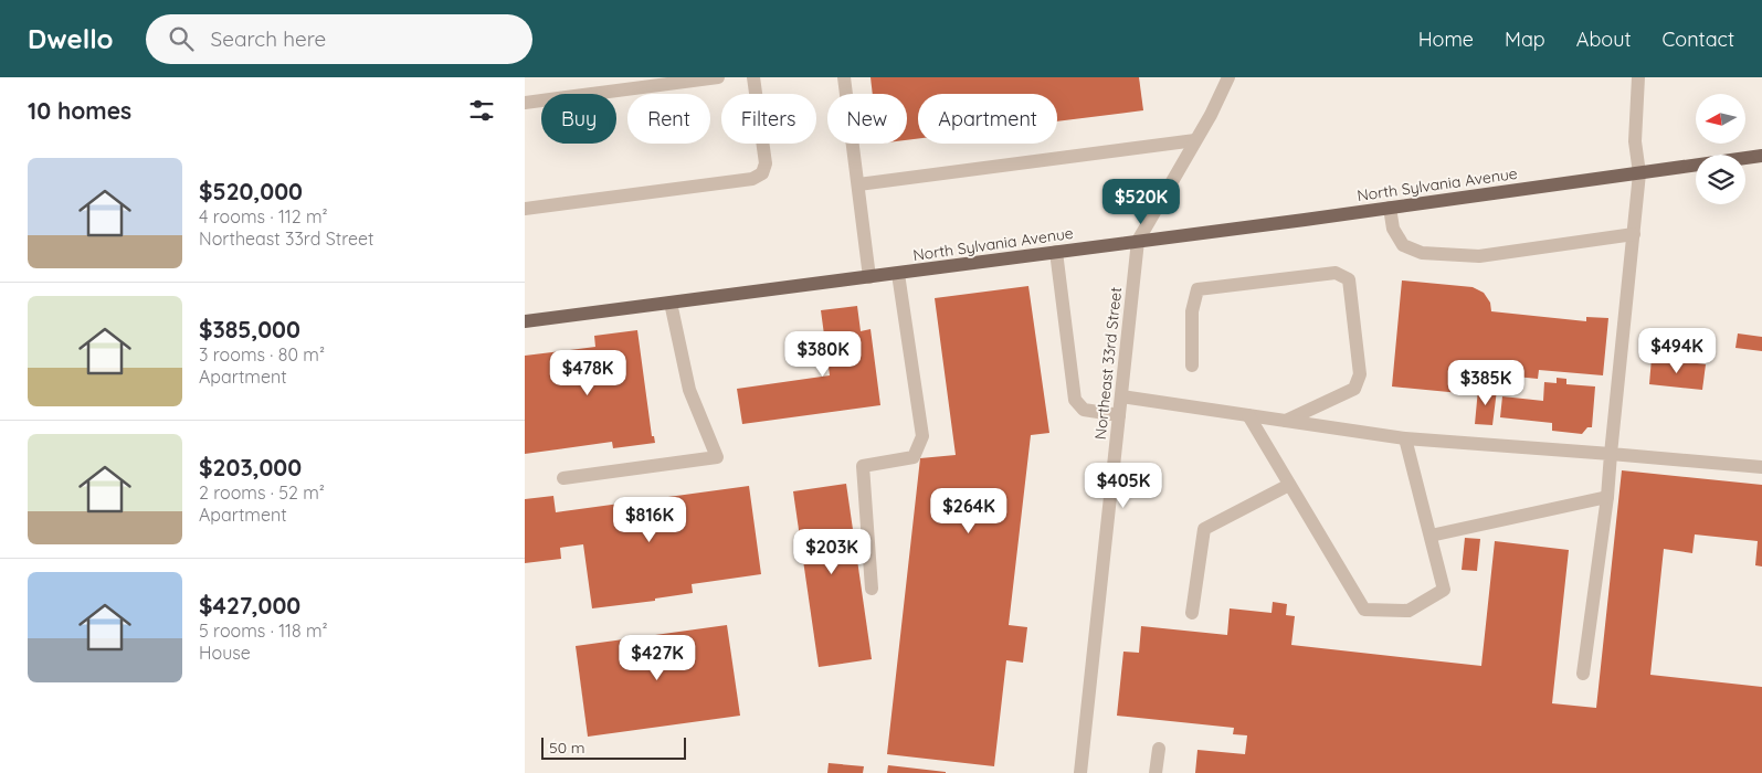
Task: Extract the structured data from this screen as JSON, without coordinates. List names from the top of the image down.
{
  "streets": {
    "main road": ["North Sylvania Avenue"],
    "street": ["Northeast 33rd Street"]
  },
  "crossings": [
    ["North Sylvania Avenue", "Northeast 33rd Street"]
  ],
  "scale_bar": "50 m",
  "north": "left",
  "page": {
    "header": "Dwello",
    "search": "Search here",
    "nav": [
      "Home",
      "Map",
      "About",
      "Contact"
    ],
    "heading": "10 homes",
    "chip": [
      "Buy",
      "Rent",
      "Filters",
      "New",
      "Apartment"
    ],
    "list": [
      {
        "name": "$520,000",
        "note": "4 rooms · 112 m² · Northeast 33rd Street"
      },
      {
        "name": "$385,000",
        "note": "3 rooms · 80 m² · Apartment"
      },
      {
        "name": "$203,000",
        "note": "2 rooms · 52 m² · Apartment"
      },
      {
        "name": "$427,000",
        "note": "5 rooms · 118 m² · House"
      }
    ],
    "price": [
      "$520K",
      "$494K",
      "$380K",
      "$478K",
      "$385K",
      "$405K",
      "$264K",
      "$816K",
      "$203K",
      "$427K"
    ],
    "scale": "50 m"
  }
}
